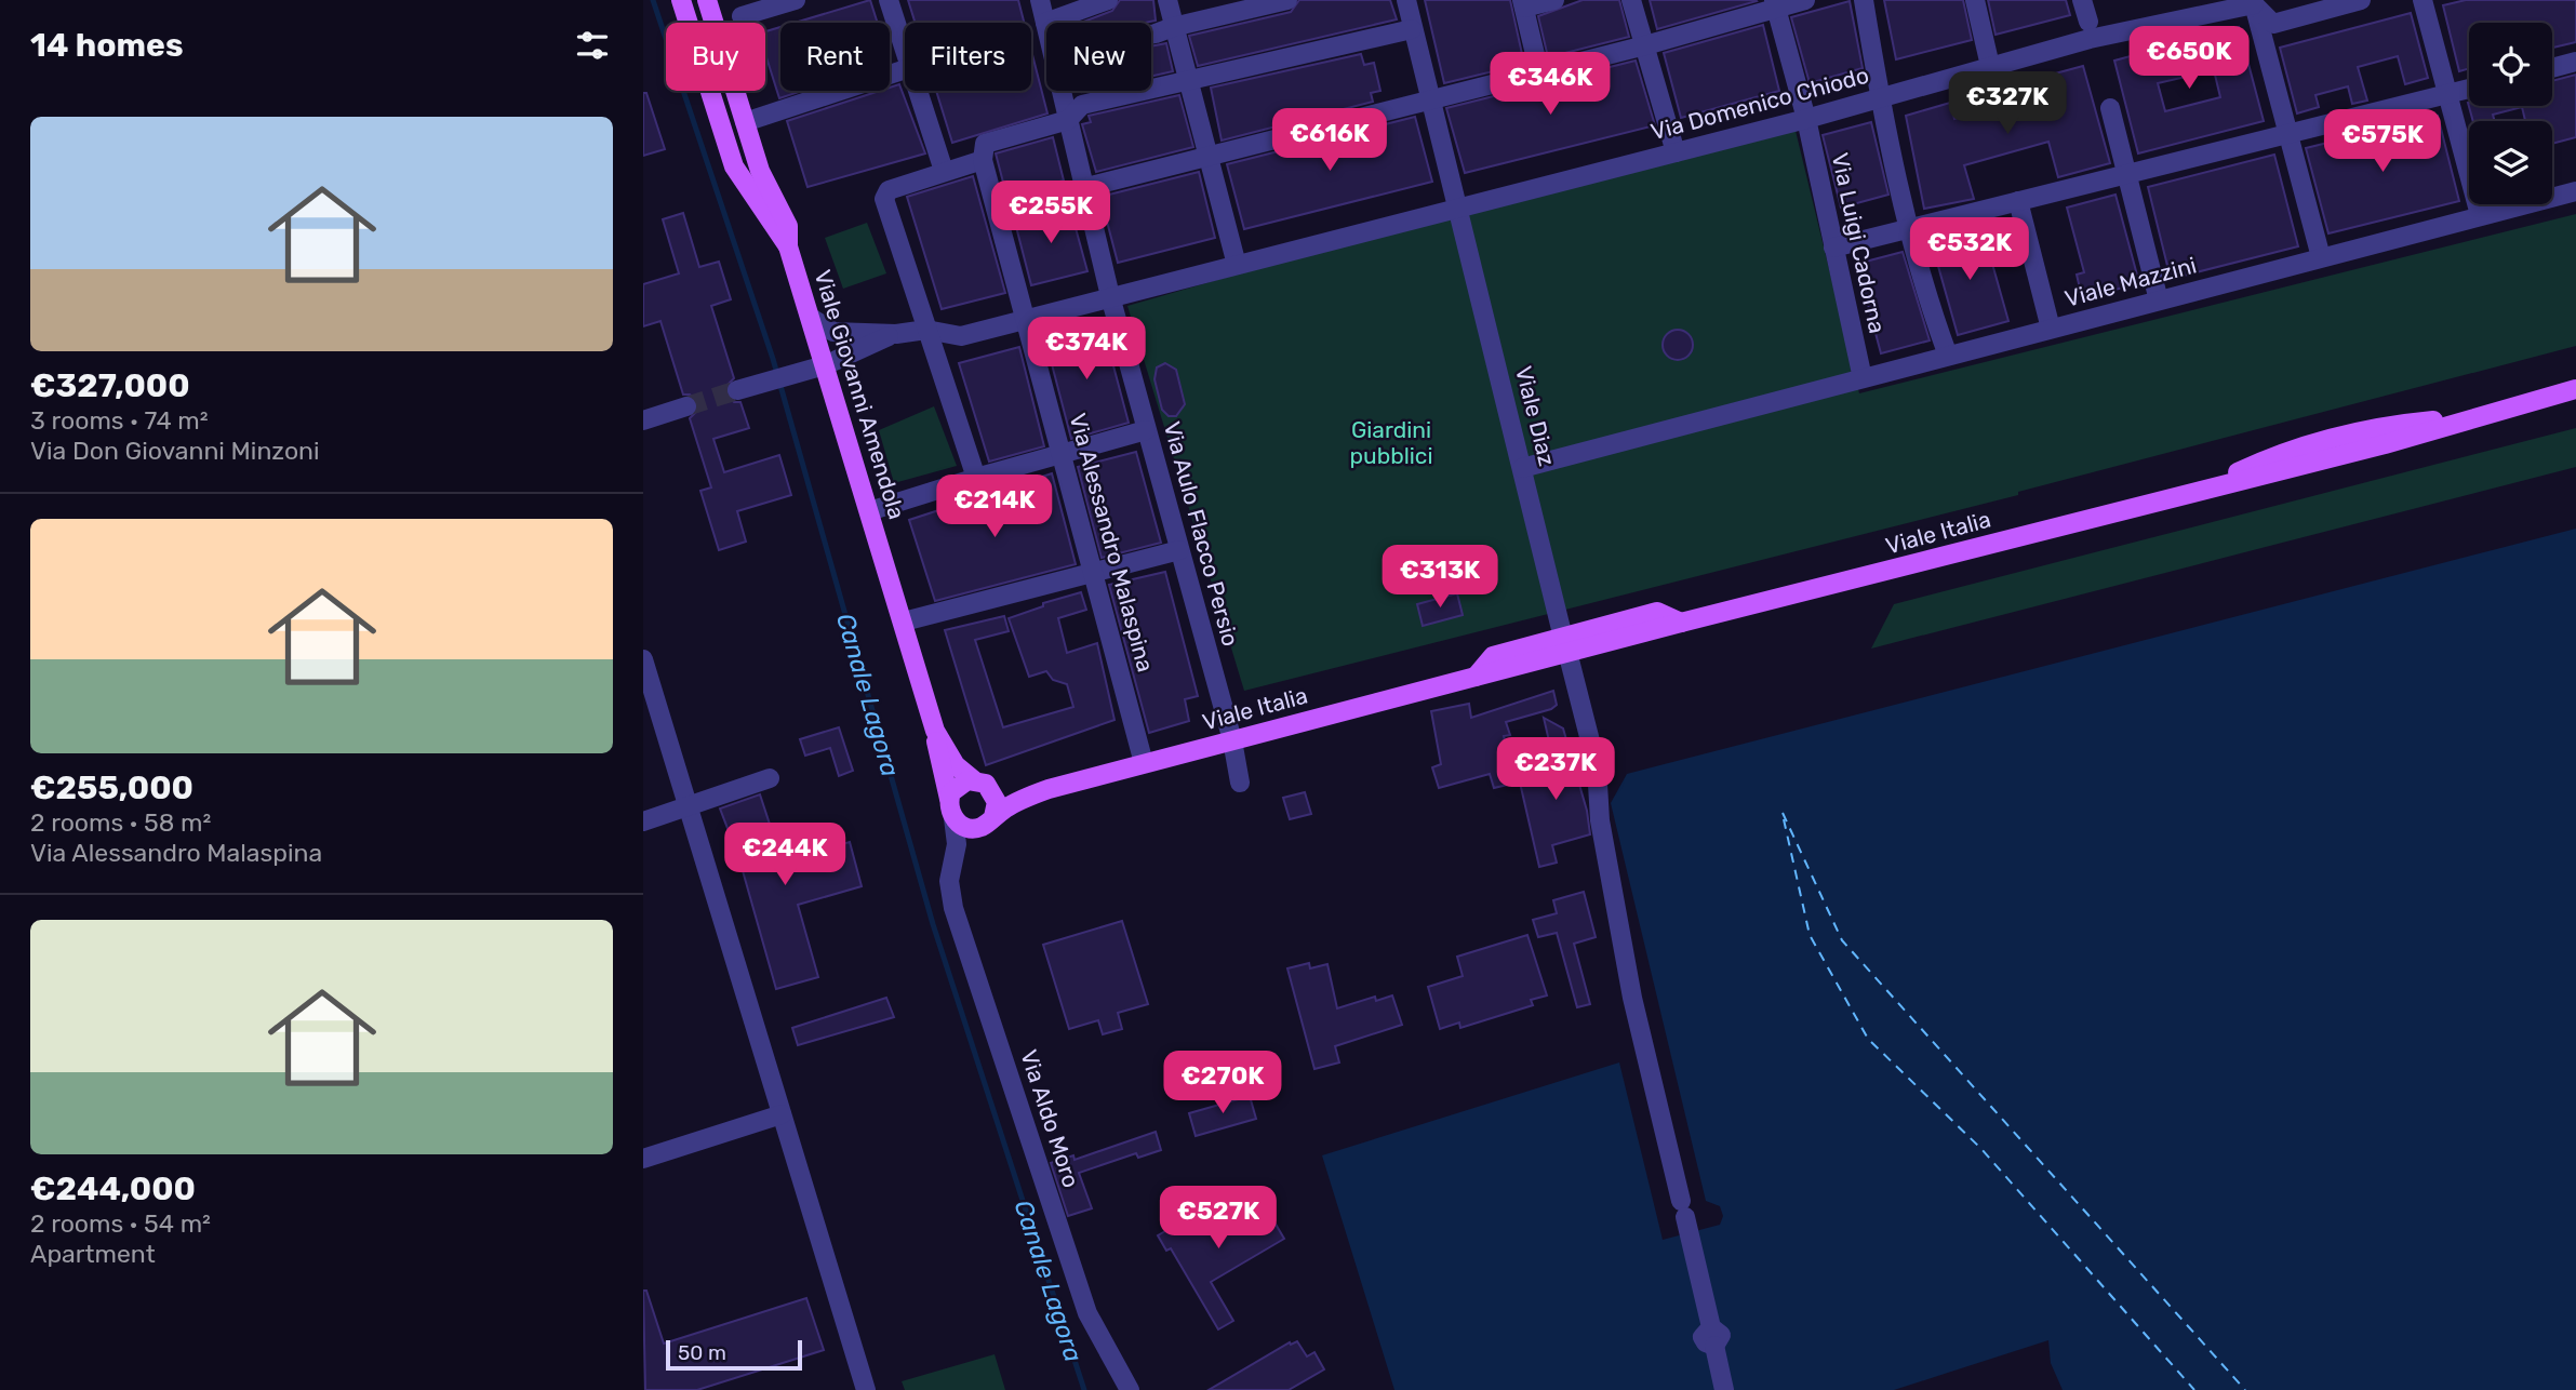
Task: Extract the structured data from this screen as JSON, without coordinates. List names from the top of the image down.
{
  "streets": {
    "main road": ["Viale Giovanni Amendola", "Viale Italia"],
    "street": [
      "Via Domenico Chiodo",
      "Via Luigi Cadorna",
      "Viale Mazzini",
      "Viale Diaz",
      "Via Aulo Flacco Persio",
      "Via Alessandro Malaspina",
      "Via Aldo Moro"
    ]
  },
  "crossings": [
    ["Via Domenico Chiodo", "Via Luigi Cadorna"],
    ["Via Domenico Chiodo", "Viale Diaz"],
    ["Via Domenico Chiodo", "Via Aulo Flacco Persio"],
    ["Via Domenico Chiodo", "Via Alessandro Malaspina"],
    ["Via Luigi Cadorna", "Viale Mazzini"],
    ["Viale Mazzini", "Viale Diaz"],
    ["Viale Giovanni Amendola", "Viale Italia"],
    ["Viale Giovanni Amendola", "Via Aldo Moro"],
    ["Viale Diaz", "Viale Italia"],
    ["Viale Italia", "Via Aulo Flacco Persio"],
    ["Viale Italia", "Via Alessandro Malaspina"],
    ["Viale Italia", "Via Aldo Moro"]
  ],
  "water": ["Canale Lagora"],
  "parks": ["Giardini pubblici"],
  "scale_bar": "50 m",
  "page": {
    "heading": "14 homes",
    "chip": [
      "Buy",
      "Rent",
      "Filters",
      "New"
    ],
    "price": [
      "€650K",
      "€346K",
      "€327K",
      "€616K",
      "€575K",
      "€255K",
      "€532K",
      "€374K",
      "€214K",
      "€313K",
      "€237K",
      "€244K",
      "€270K",
      "€527K"
    ],
    "list": [
      {
        "name": "€327,000",
        "note": "3 rooms · 74 m² · Via Don Giovanni Minzoni"
      },
      {
        "name": "€255,000",
        "note": "2 rooms · 58 m² · Via Alessandro Malaspina"
      },
      {
        "name": "€244,000",
        "note": "2 rooms · 54 m² · Apartment"
      }
    ],
    "scale": "50 m"
  }
}
